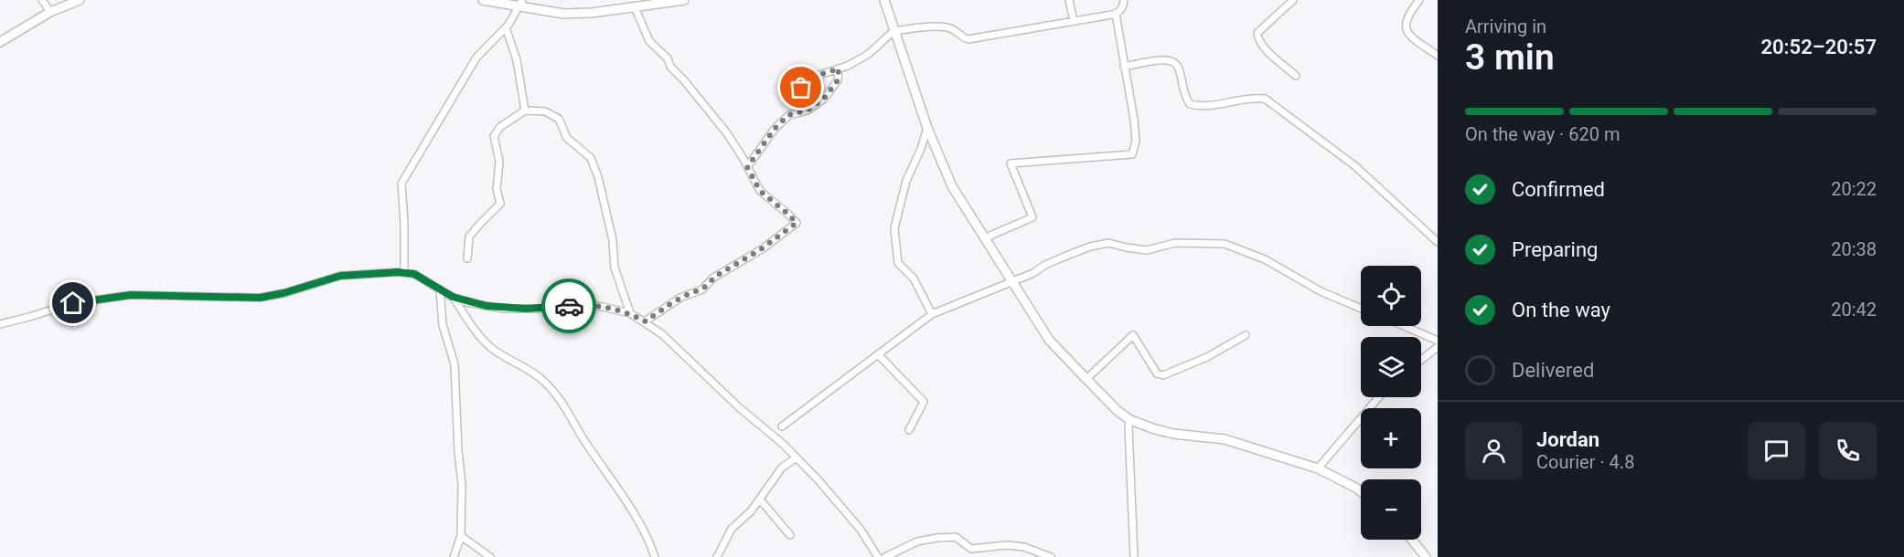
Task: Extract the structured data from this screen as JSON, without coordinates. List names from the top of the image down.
{
  "page": {
    "heading": ["3 min", "Arriving in", "20:52–20:57"],
    "panel": ["Jordan", "Courier · 4.8"],
    "bar": "On the way · 620 m",
    "list": [
      ["Confirmed", "20:22"],
      ["Preparing", "20:38"],
      ["On the way", "20:42"],
      "Delivered"
    ],
    "map_buttons": ["+", "−"]
  }
}
